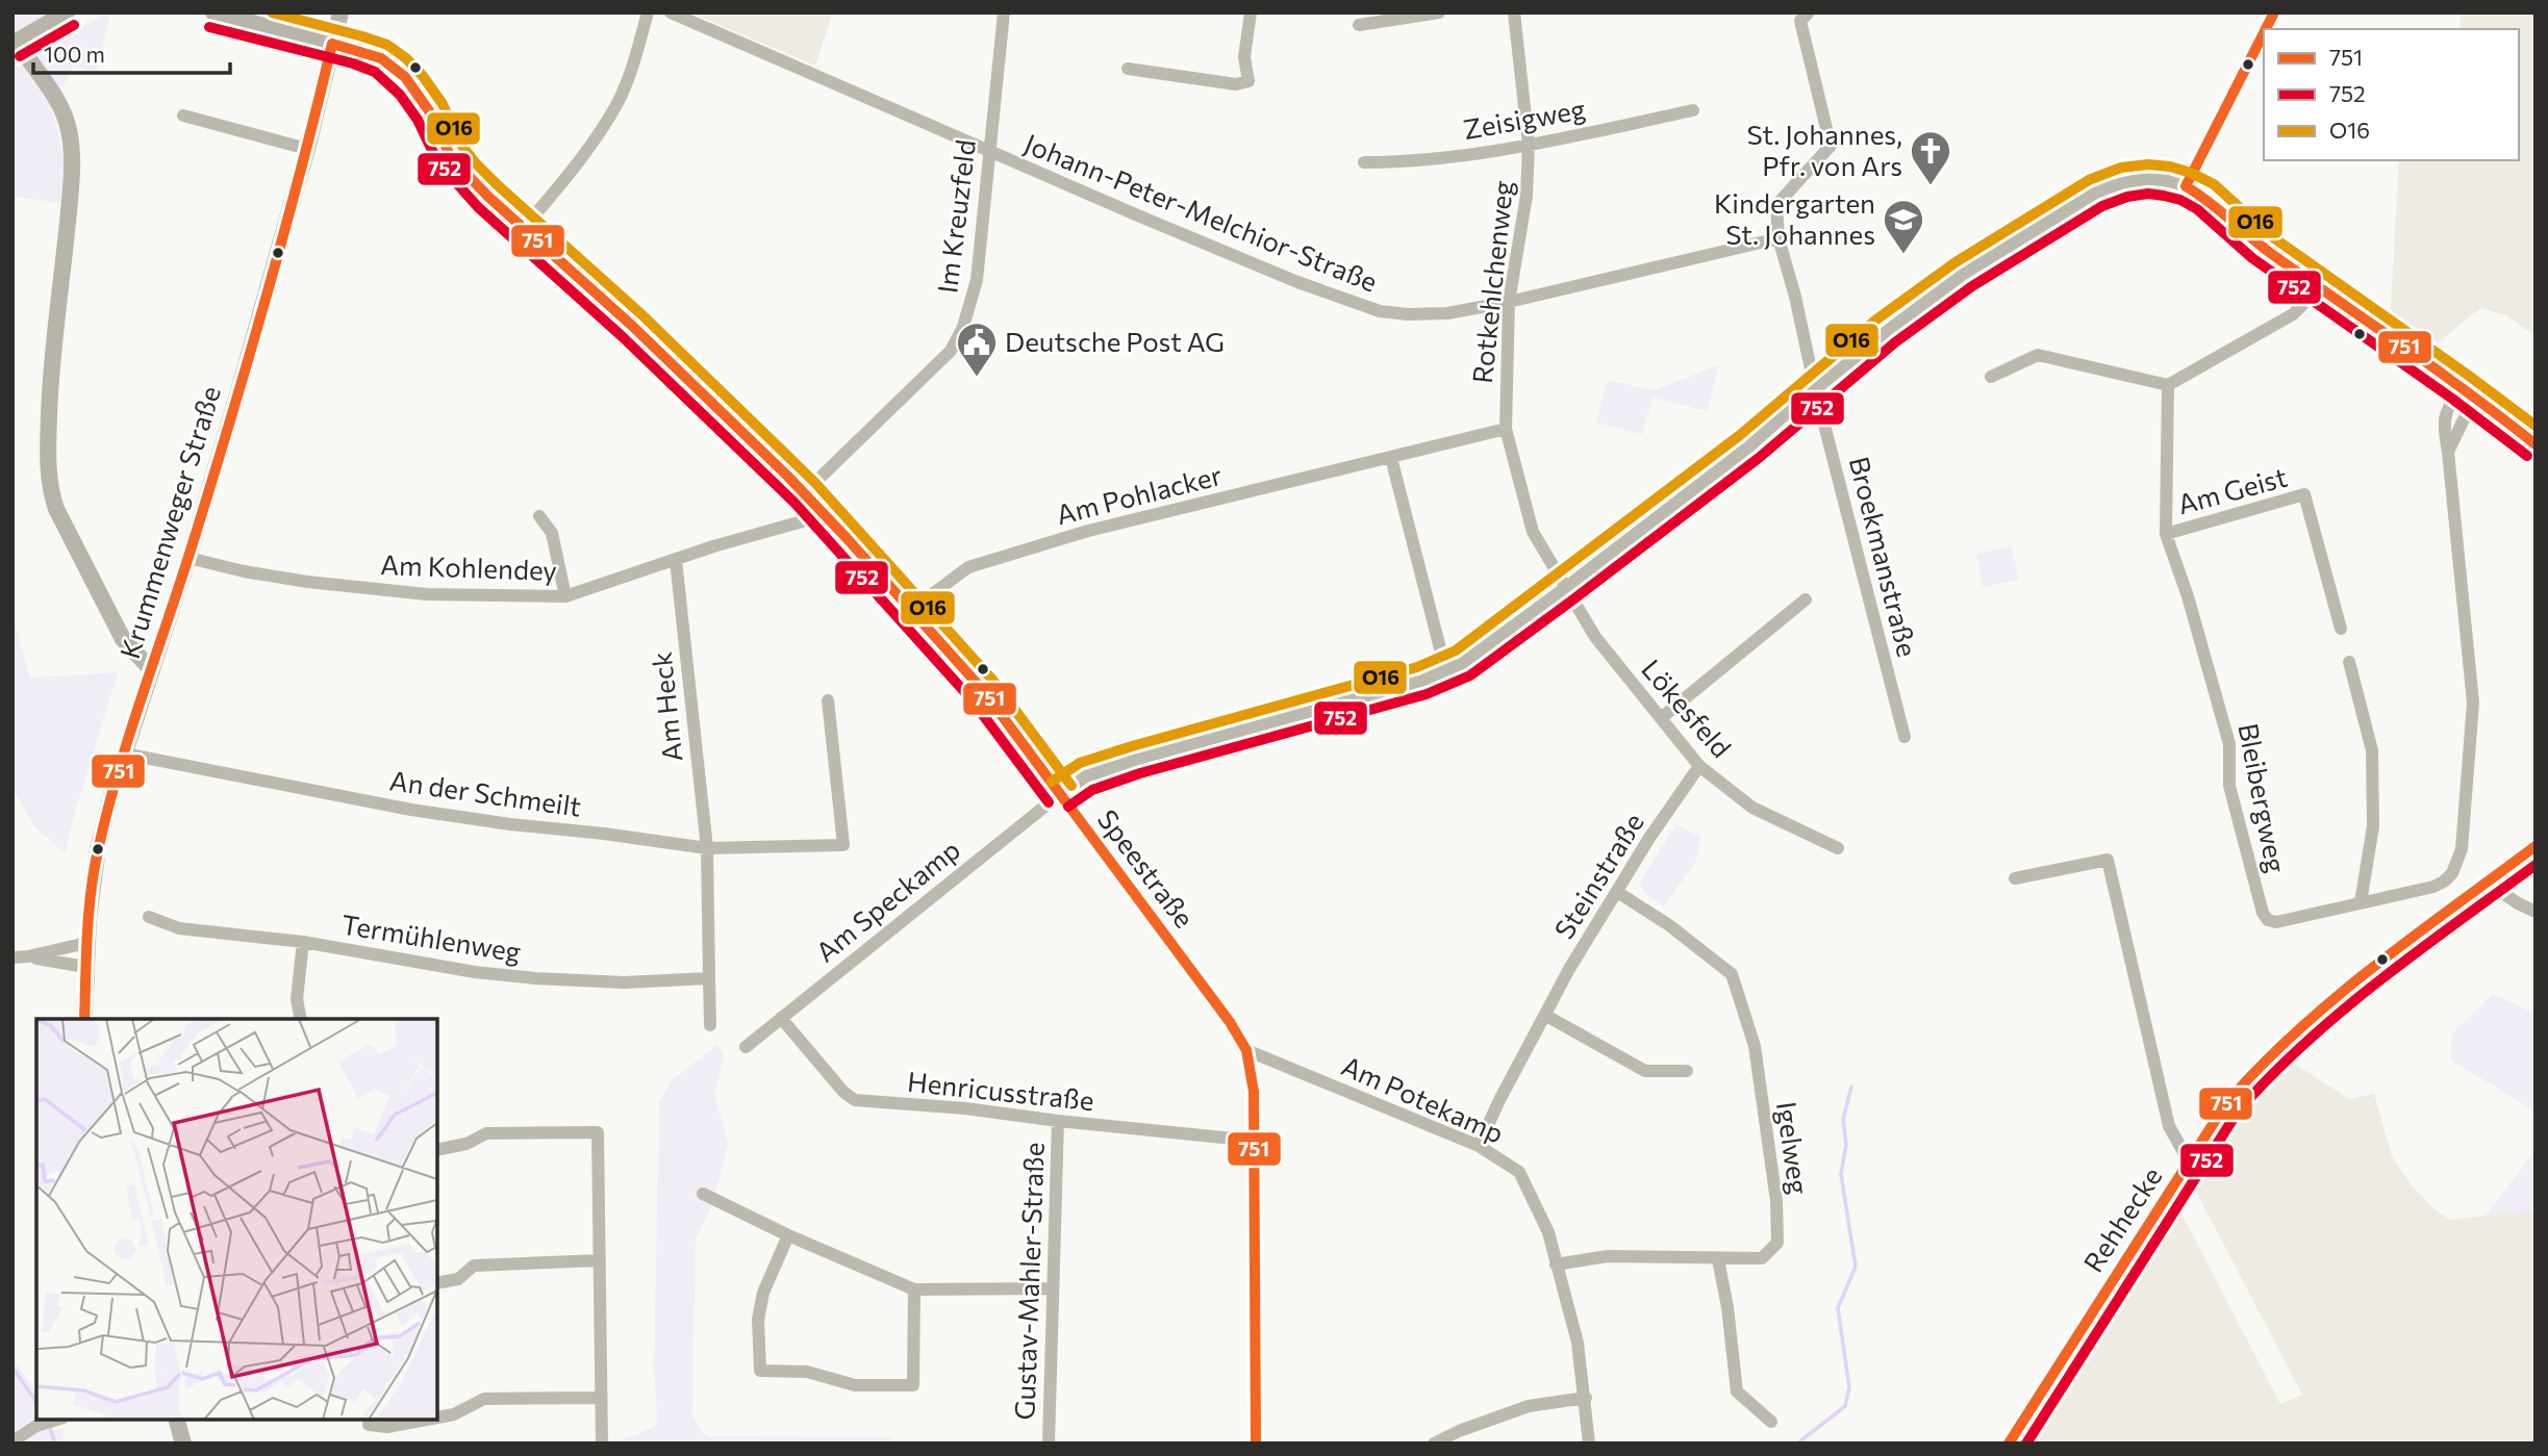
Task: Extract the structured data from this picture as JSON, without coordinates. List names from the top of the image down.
{
  "streets": {
    "main road": ["Krummenweger Straße"],
    "street": [
      "Zeisigweg",
      "Johann-Peter-Melchior-Straße",
      "Im Kreuzfeld",
      "Rotkehlchenweg",
      "Am Geist",
      "Am Pohlacker",
      "Broekmanstraße",
      "Am Kohlendey",
      "Am Heck",
      "Lökesfeld",
      "An der Schmeilt",
      "Bleibergweg",
      "Speestraße",
      "Steinstraße",
      "Am Speckamp",
      "Termühlenweg",
      "Henricusstraße",
      "Am Potekamp",
      "Igelweg",
      "Rehhecke",
      "Gustav-Mahler-Straße"
    ]
  },
  "crossings": [
    ["Zeisigweg", "Rotkehlchenweg"],
    ["Johann-Peter-Melchior-Straße", "Im Kreuzfeld"],
    ["Johann-Peter-Melchior-Straße", "Rotkehlchenweg"],
    ["Johann-Peter-Melchior-Straße", "Broekmanstraße"],
    ["Im Kreuzfeld", "Speestraße"],
    ["Rotkehlchenweg", "Am Pohlacker"],
    ["Rotkehlchenweg", "Lökesfeld"],
    ["Rotkehlchenweg", "Am Speckamp"],
    ["Am Geist", "Bleibergweg"],
    ["Am Pohlacker", "Speestraße"],
    ["Krummenweger Straße", "Am Kohlendey"],
    ["Krummenweger Straße", "An der Schmeilt"],
    ["Krummenweger Straße", "Speestraße"],
    ["Broekmanstraße", "Am Speckamp"],
    ["Am Kohlendey", "Am Heck"],
    ["Am Kohlendey", "Speestraße"],
    ["Am Heck", "An der Schmeilt"],
    ["Lökesfeld", "Steinstraße"],
    ["Lökesfeld", "Am Speckamp"],
    ["Speestraße", "Am Speckamp"],
    ["Speestraße", "Henricusstraße"],
    ["Speestraße", "Am Potekamp"],
    ["Steinstraße", "Am Potekamp"],
    ["Steinstraße", "Igelweg"],
    ["Am Speckamp", "Henricusstraße"],
    ["Henricusstraße", "Gustav-Mahler-Straße"],
    ["Am Potekamp", "Igelweg"]
  ],
  "places": {
    "church": ["St. Johannes, Pfr. von Ars"],
    "school or university": ["Kindergarten St. Johannes"],
    "public building": ["Deutsche Post AG"]
  },
  "lines": ["transit line 751", "transit line O16", "transit line 752"],
  "legend": ["751", "752", "O16"],
  "scale_bar": "100 m"
}
